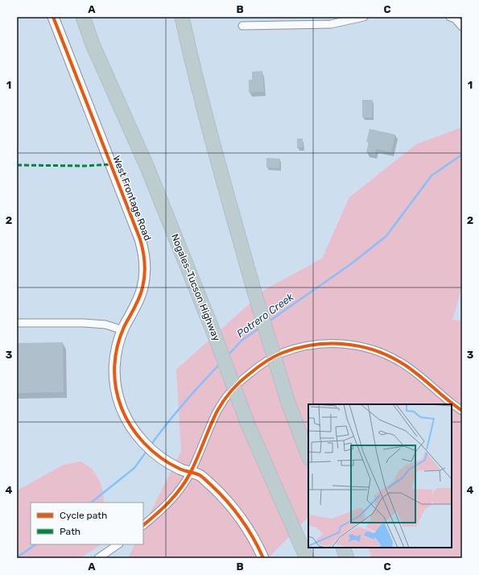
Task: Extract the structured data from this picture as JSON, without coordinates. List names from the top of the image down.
{
  "streets": {
    "highway": ["Nogales–Tucson Highway"],
    "street": ["West Frontage Road"]
  },
  "water": ["Potrero Creek"],
  "legend": ["Cycle path", "Path"],
  "grid": {
    "columns": ["A", "B", "C"],
    "rows": [
      "1",
      "2",
      "3",
      "4"
    ]
  }
}
